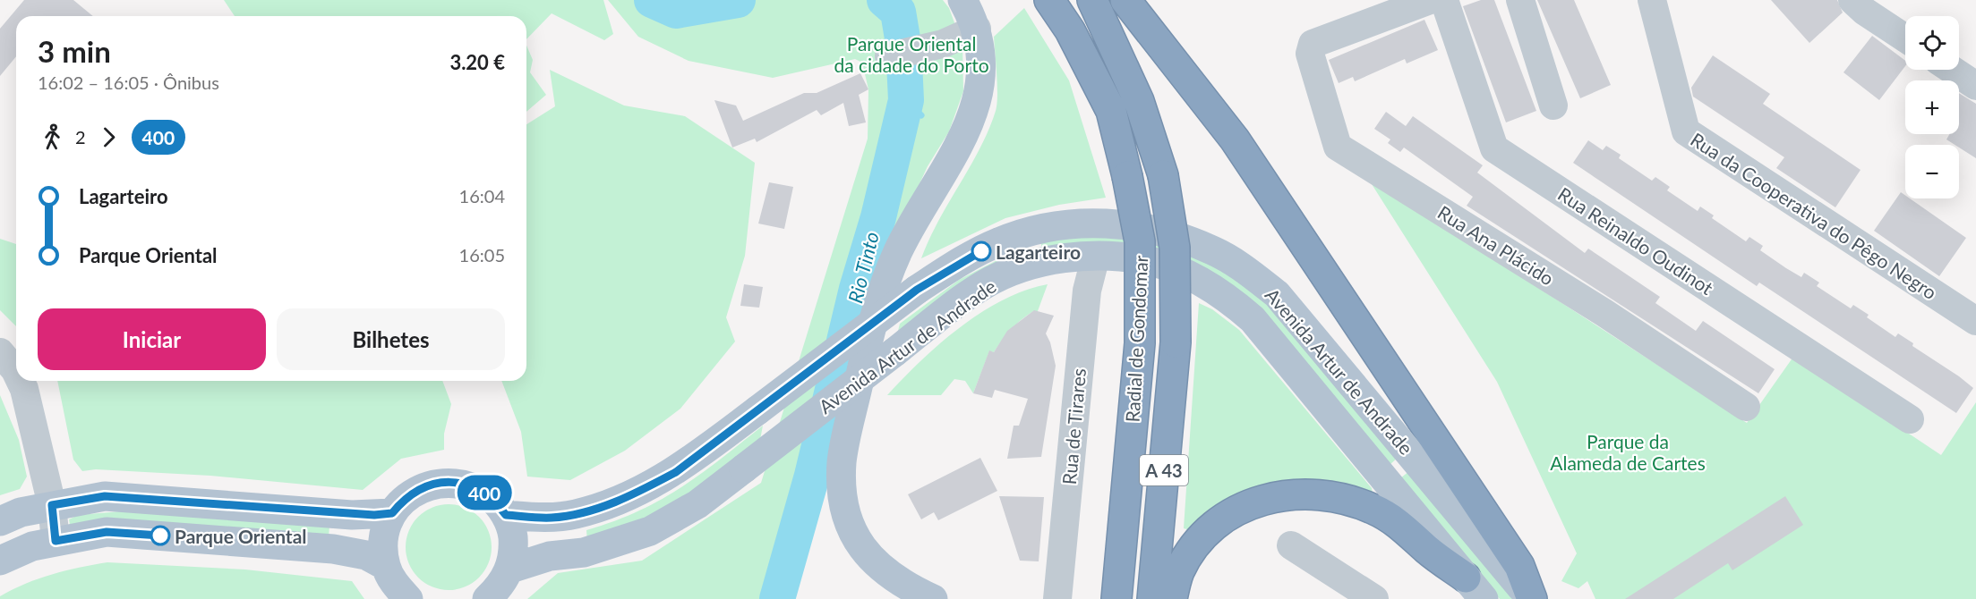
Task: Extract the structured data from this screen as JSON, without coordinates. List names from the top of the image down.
{
  "streets": {
    "highway": ["Radial de Gondomar", "A 43"],
    "main road": ["Avenida Artur de Andrade"],
    "street": [
      "Rua da Cooperativa do Pêgo Negro",
      "Rua Reinaldo Oudinot",
      "Rua Ana Plácido",
      "Rua de Tirares"
    ]
  },
  "crossings": [
    ["Avenida Artur de Andrade", "Rua de Tirares"]
  ],
  "water": ["Rio Tinto"],
  "parks": ["Parque Oriental da cidade do Porto", "Parque da Alameda de Cartes"],
  "places": ["Lagarteiro", "Parque Oriental"],
  "lines": ["bus line 400"],
  "page": {
    "on_map": "400",
    "map_buttons": ["+", "−"],
    "heading": ["3 min", "16:02 – 16:05 · Ônibus", "3.20 €"],
    "legs": ["2", "400"],
    "list": [
      {
        "name": "Lagarteiro",
        "value": "16:04"
      },
      {
        "name": "Parque Oriental",
        "value": "16:05"
      }
    ],
    "buttons": ["Iniciar", "Bilhetes"]
  }
}
